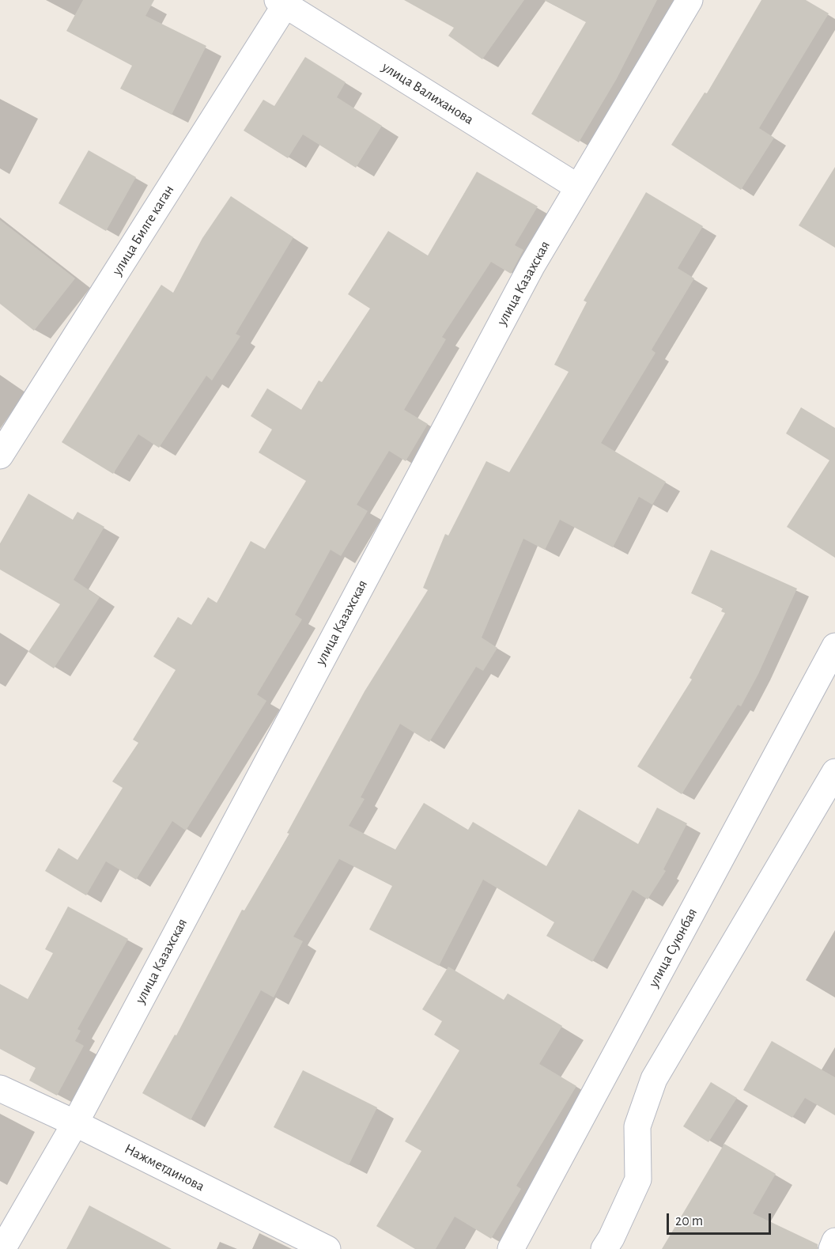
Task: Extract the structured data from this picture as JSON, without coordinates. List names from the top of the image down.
{
  "streets": {
    "street": [
      "улица Валиханова",
      "улица Билге каган",
      "улица Казахская",
      "улица Суюнбая",
      "Нажметдинова"
    ]
  },
  "crossings": [
    ["улица Валиханова", "улица Билге каган"],
    ["улица Валиханова", "улица Казахская"],
    ["улица Казахская", "Нажметдинова"]
  ],
  "scale_bar": "20 m"
}
